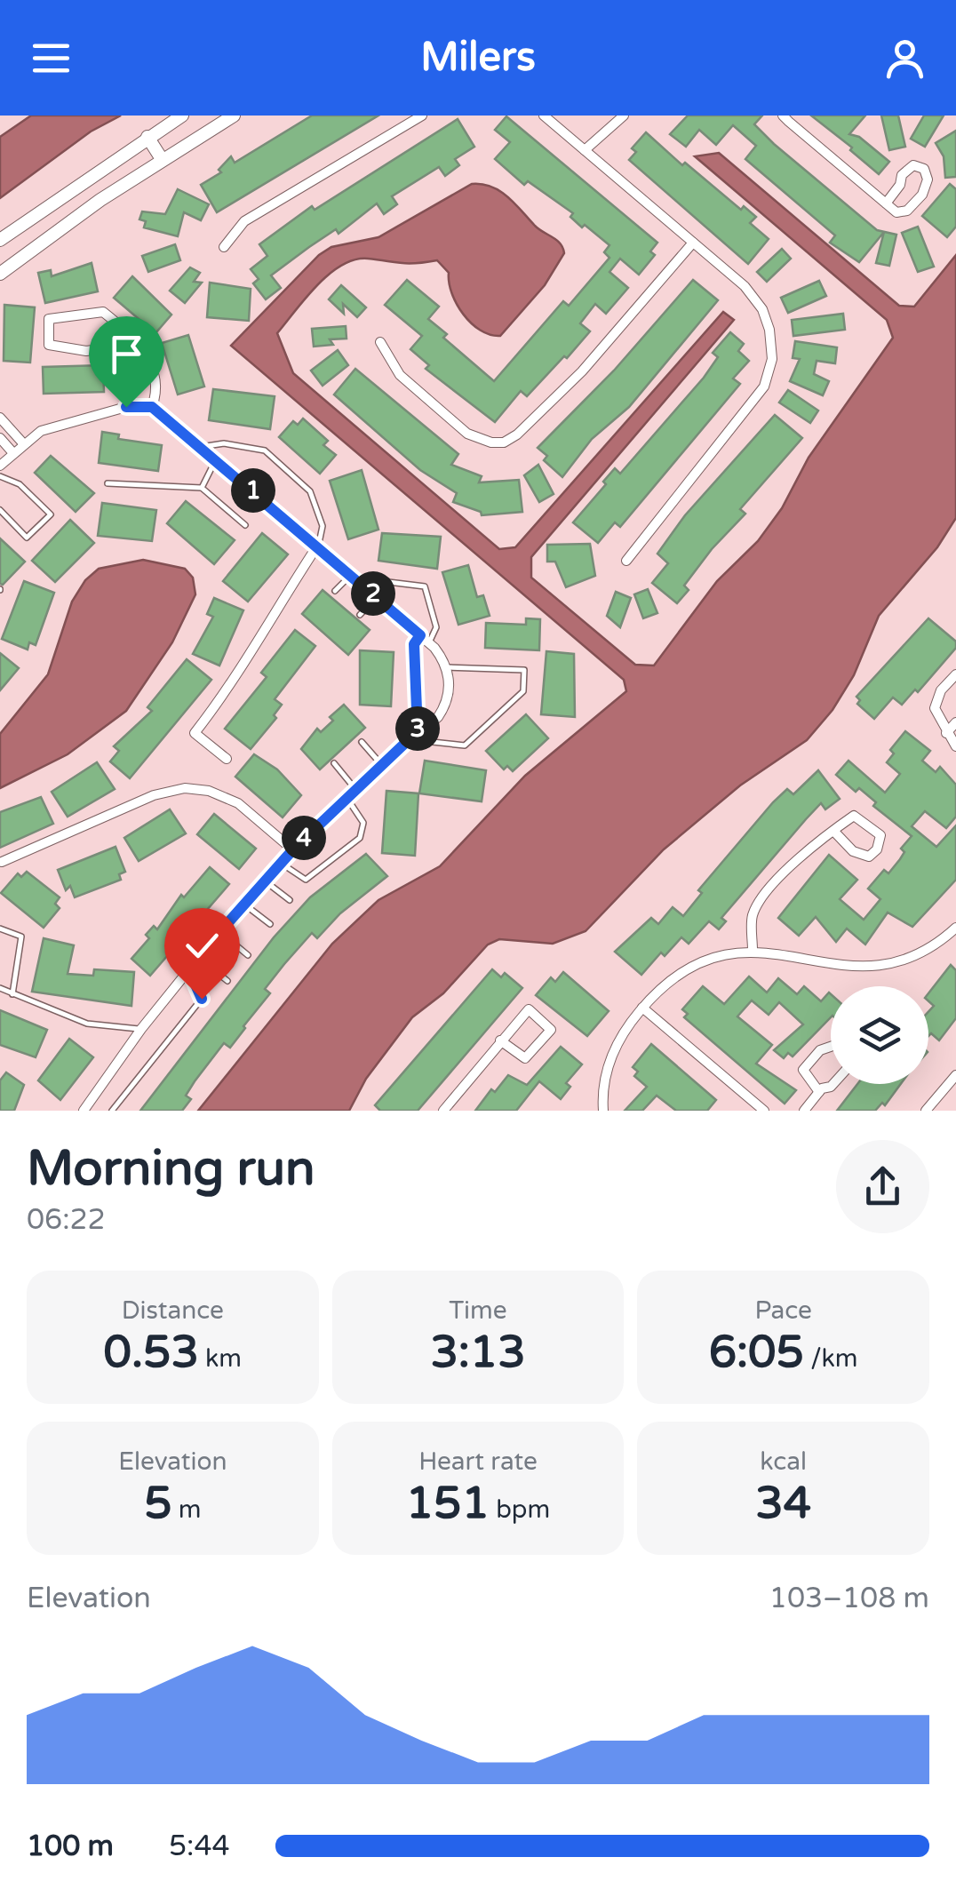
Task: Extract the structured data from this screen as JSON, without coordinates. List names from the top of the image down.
{
  "page": {
    "header": "Milers",
    "pins": [
      "1",
      "2",
      "3",
      "4"
    ],
    "heading": ["Morning run", "06:22"],
    "stats": [
      ["Distance", "0.53 km"],
      ["Time", "3:13"],
      ["Pace", "6:05 /km"],
      ["Elevation", "5 m"],
      ["Heart rate", "151 bpm"],
      ["kcal", "34"]
    ],
    "chart": ["Elevation", "103–108 m"],
    "list": [
      {
        "name": "100 m",
        "note": "5:44"
      }
    ]
  }
}
